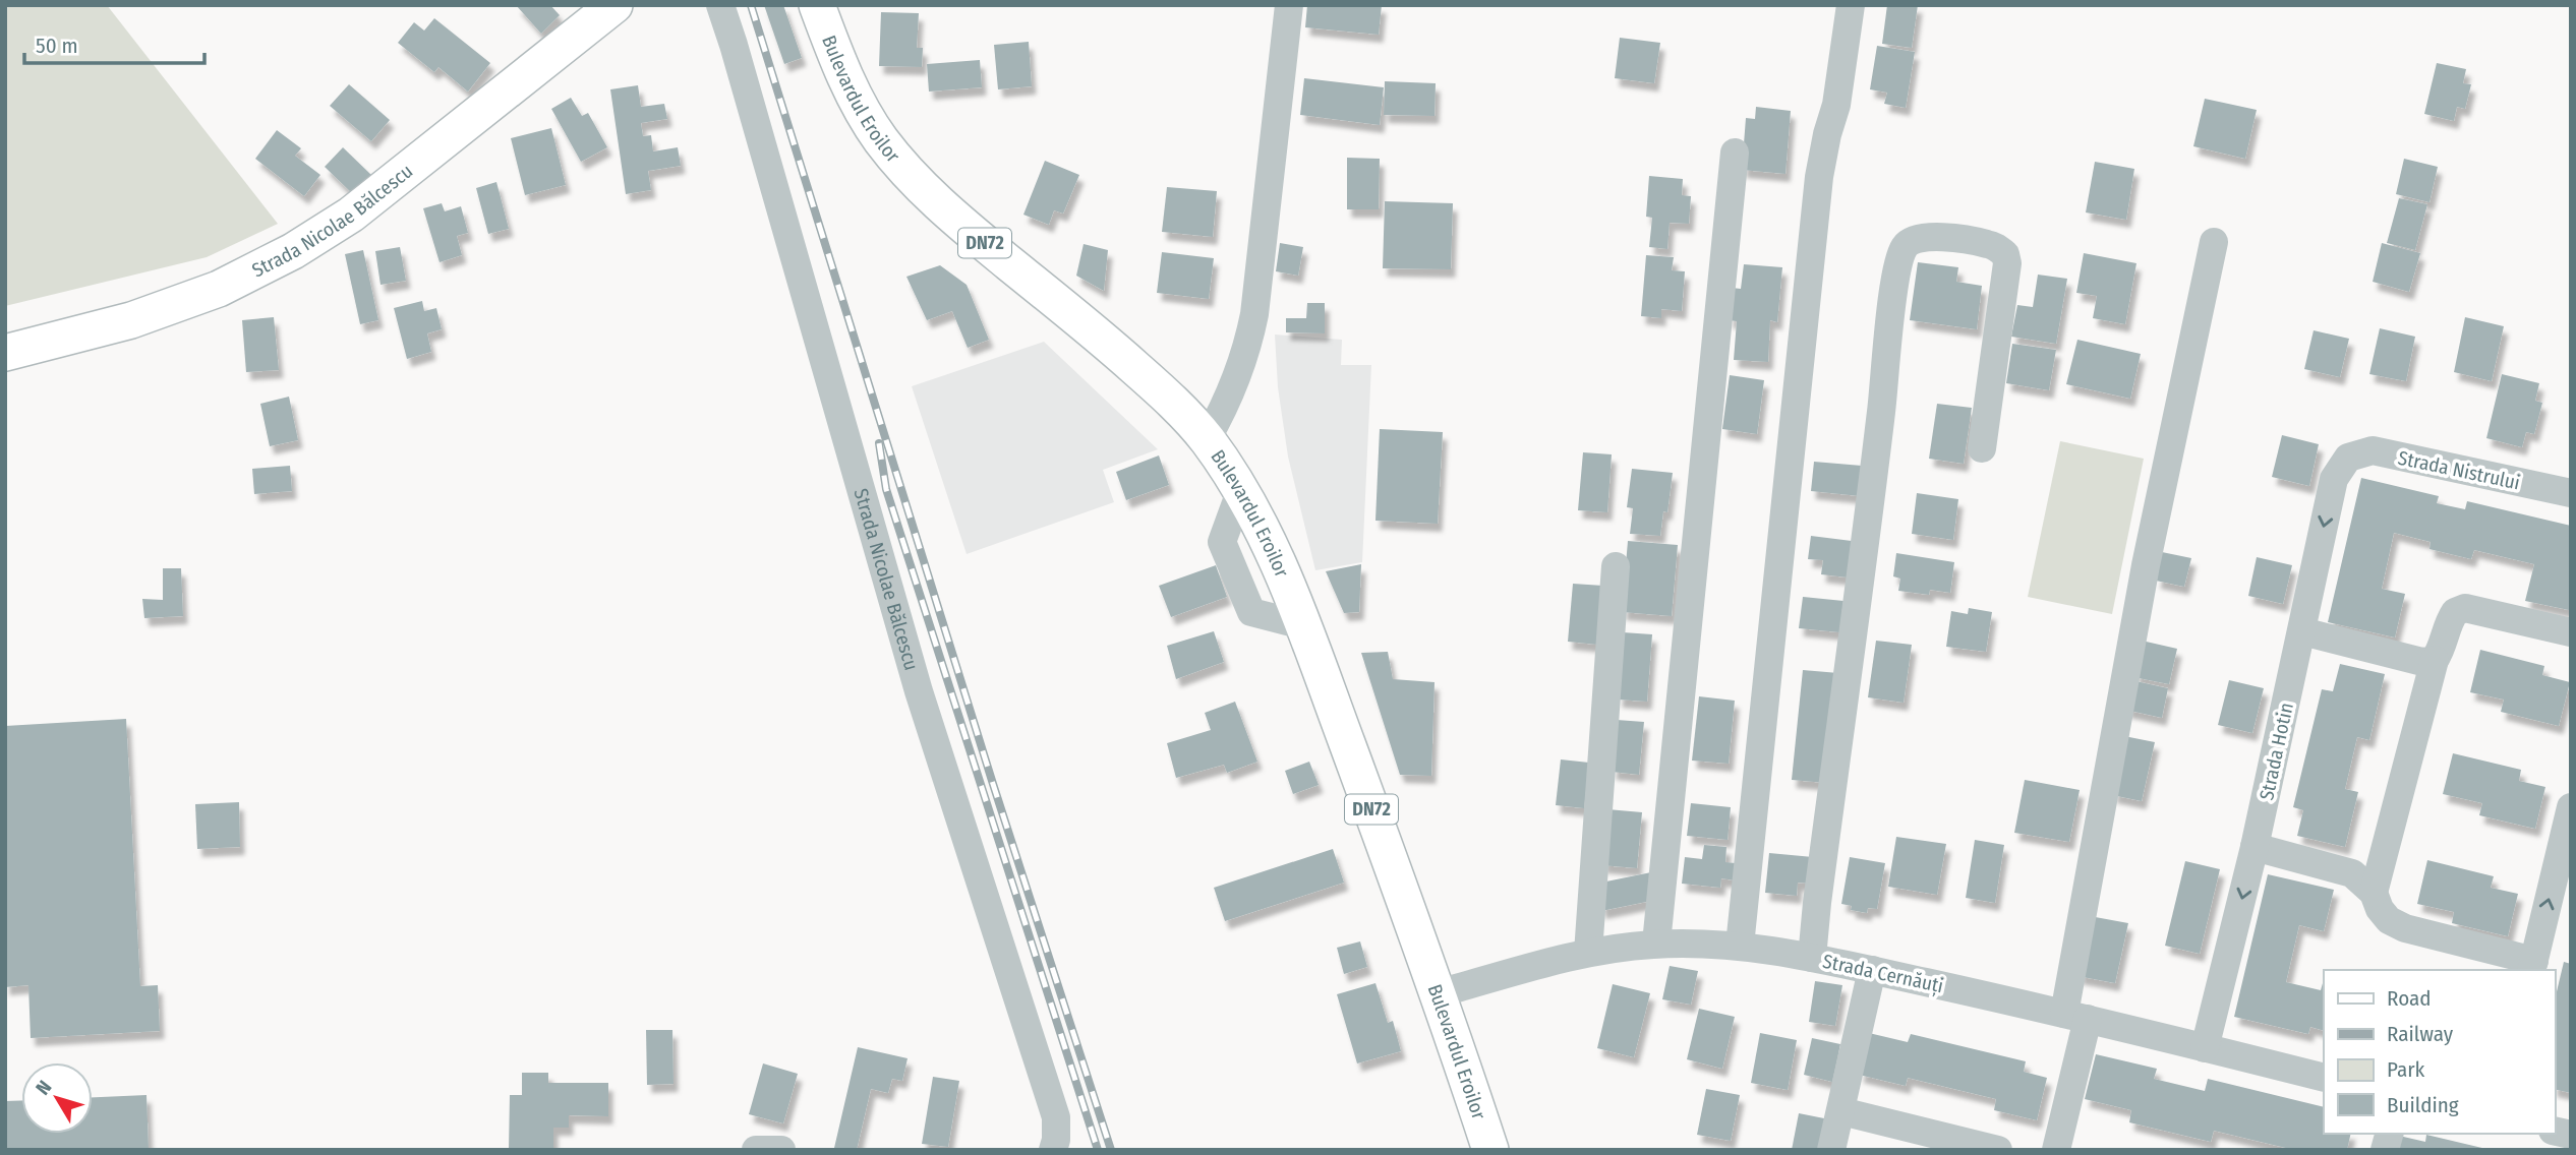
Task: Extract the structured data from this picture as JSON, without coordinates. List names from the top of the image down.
{
  "streets": {
    "main road": ["Bulevardul Eroilor", "Strada Nicolae Bălcescu", "DN72"],
    "street": ["Strada Nistrului", "Strada Hotin", "Strada Cernăuți"]
  },
  "crossings": [
    ["Bulevardul Eroilor", "Strada Cernăuți"],
    ["Strada Nistrului", "Strada Hotin"],
    ["Strada Hotin", "Strada Cernăuți"]
  ],
  "legend": [
    "Road",
    "Railway",
    "Park",
    "Building"
  ],
  "scale_bar": "50 m",
  "north": "top left"
}
